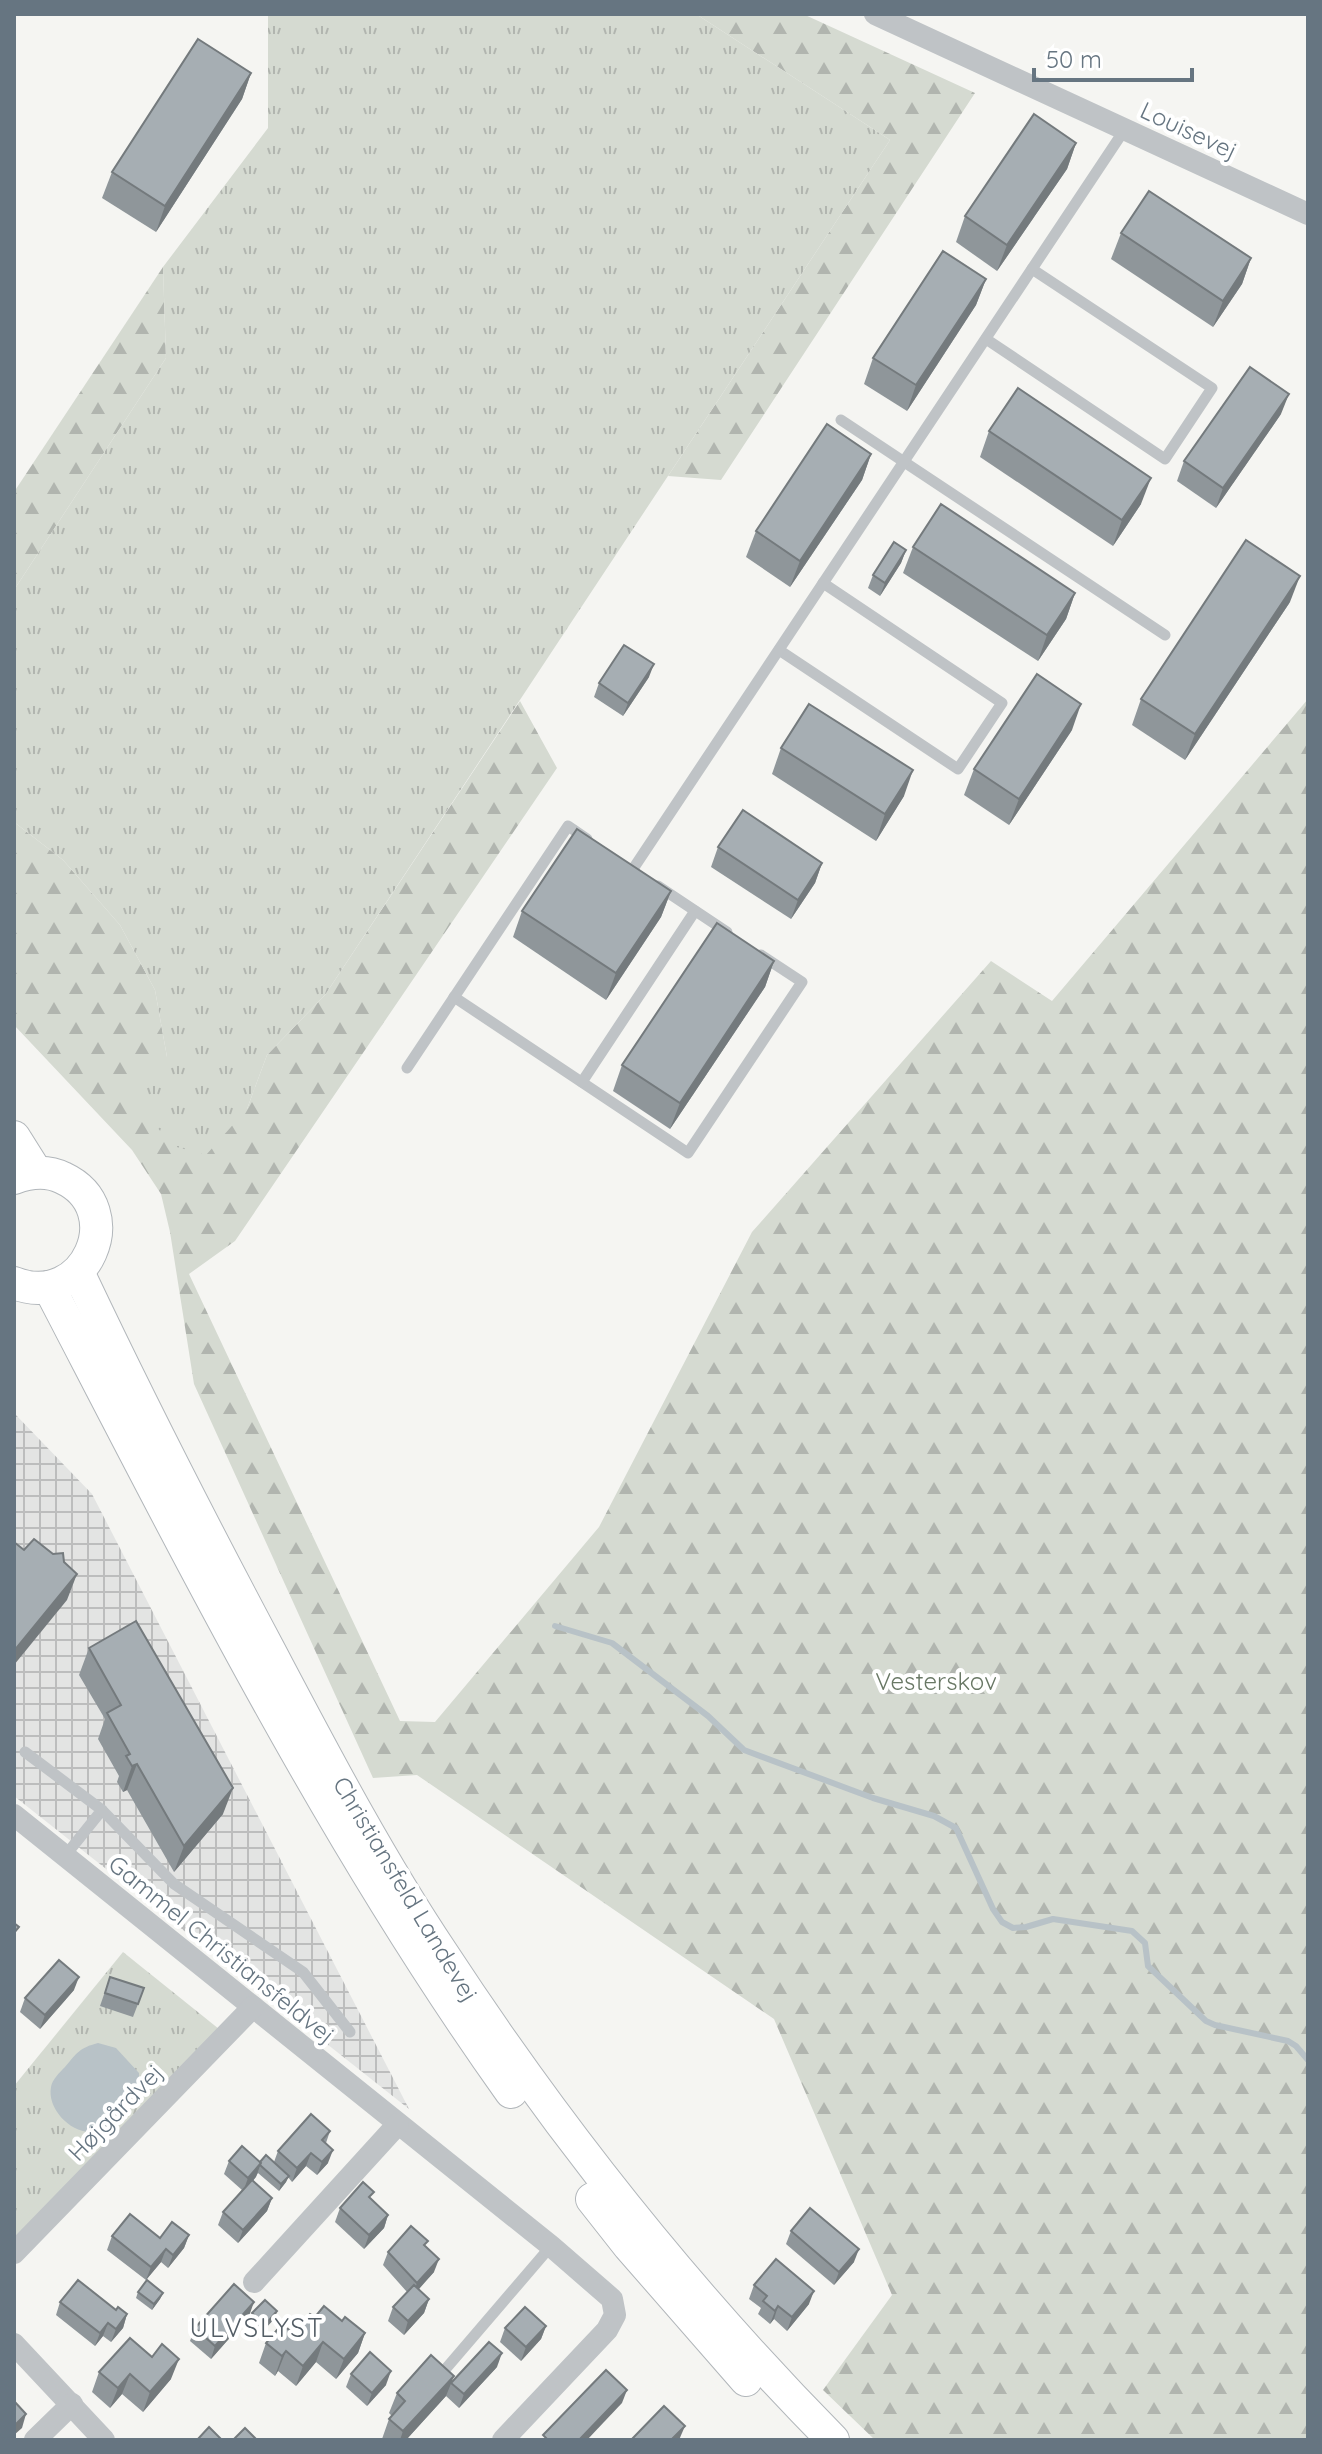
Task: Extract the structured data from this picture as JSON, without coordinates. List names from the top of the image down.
{
  "streets": {
    "main road": ["Christiansfeld Landevej"],
    "street": ["Louisevej", "Gammel Christiansfeldvej", "Højgårdvej"]
  },
  "crossings": [
    ["Gammel Christiansfeldvej", "Højgårdvej"]
  ],
  "districts": ["ULVSLYST"],
  "parks": ["Vesterskov"],
  "scale_bar": "50 m"
}
